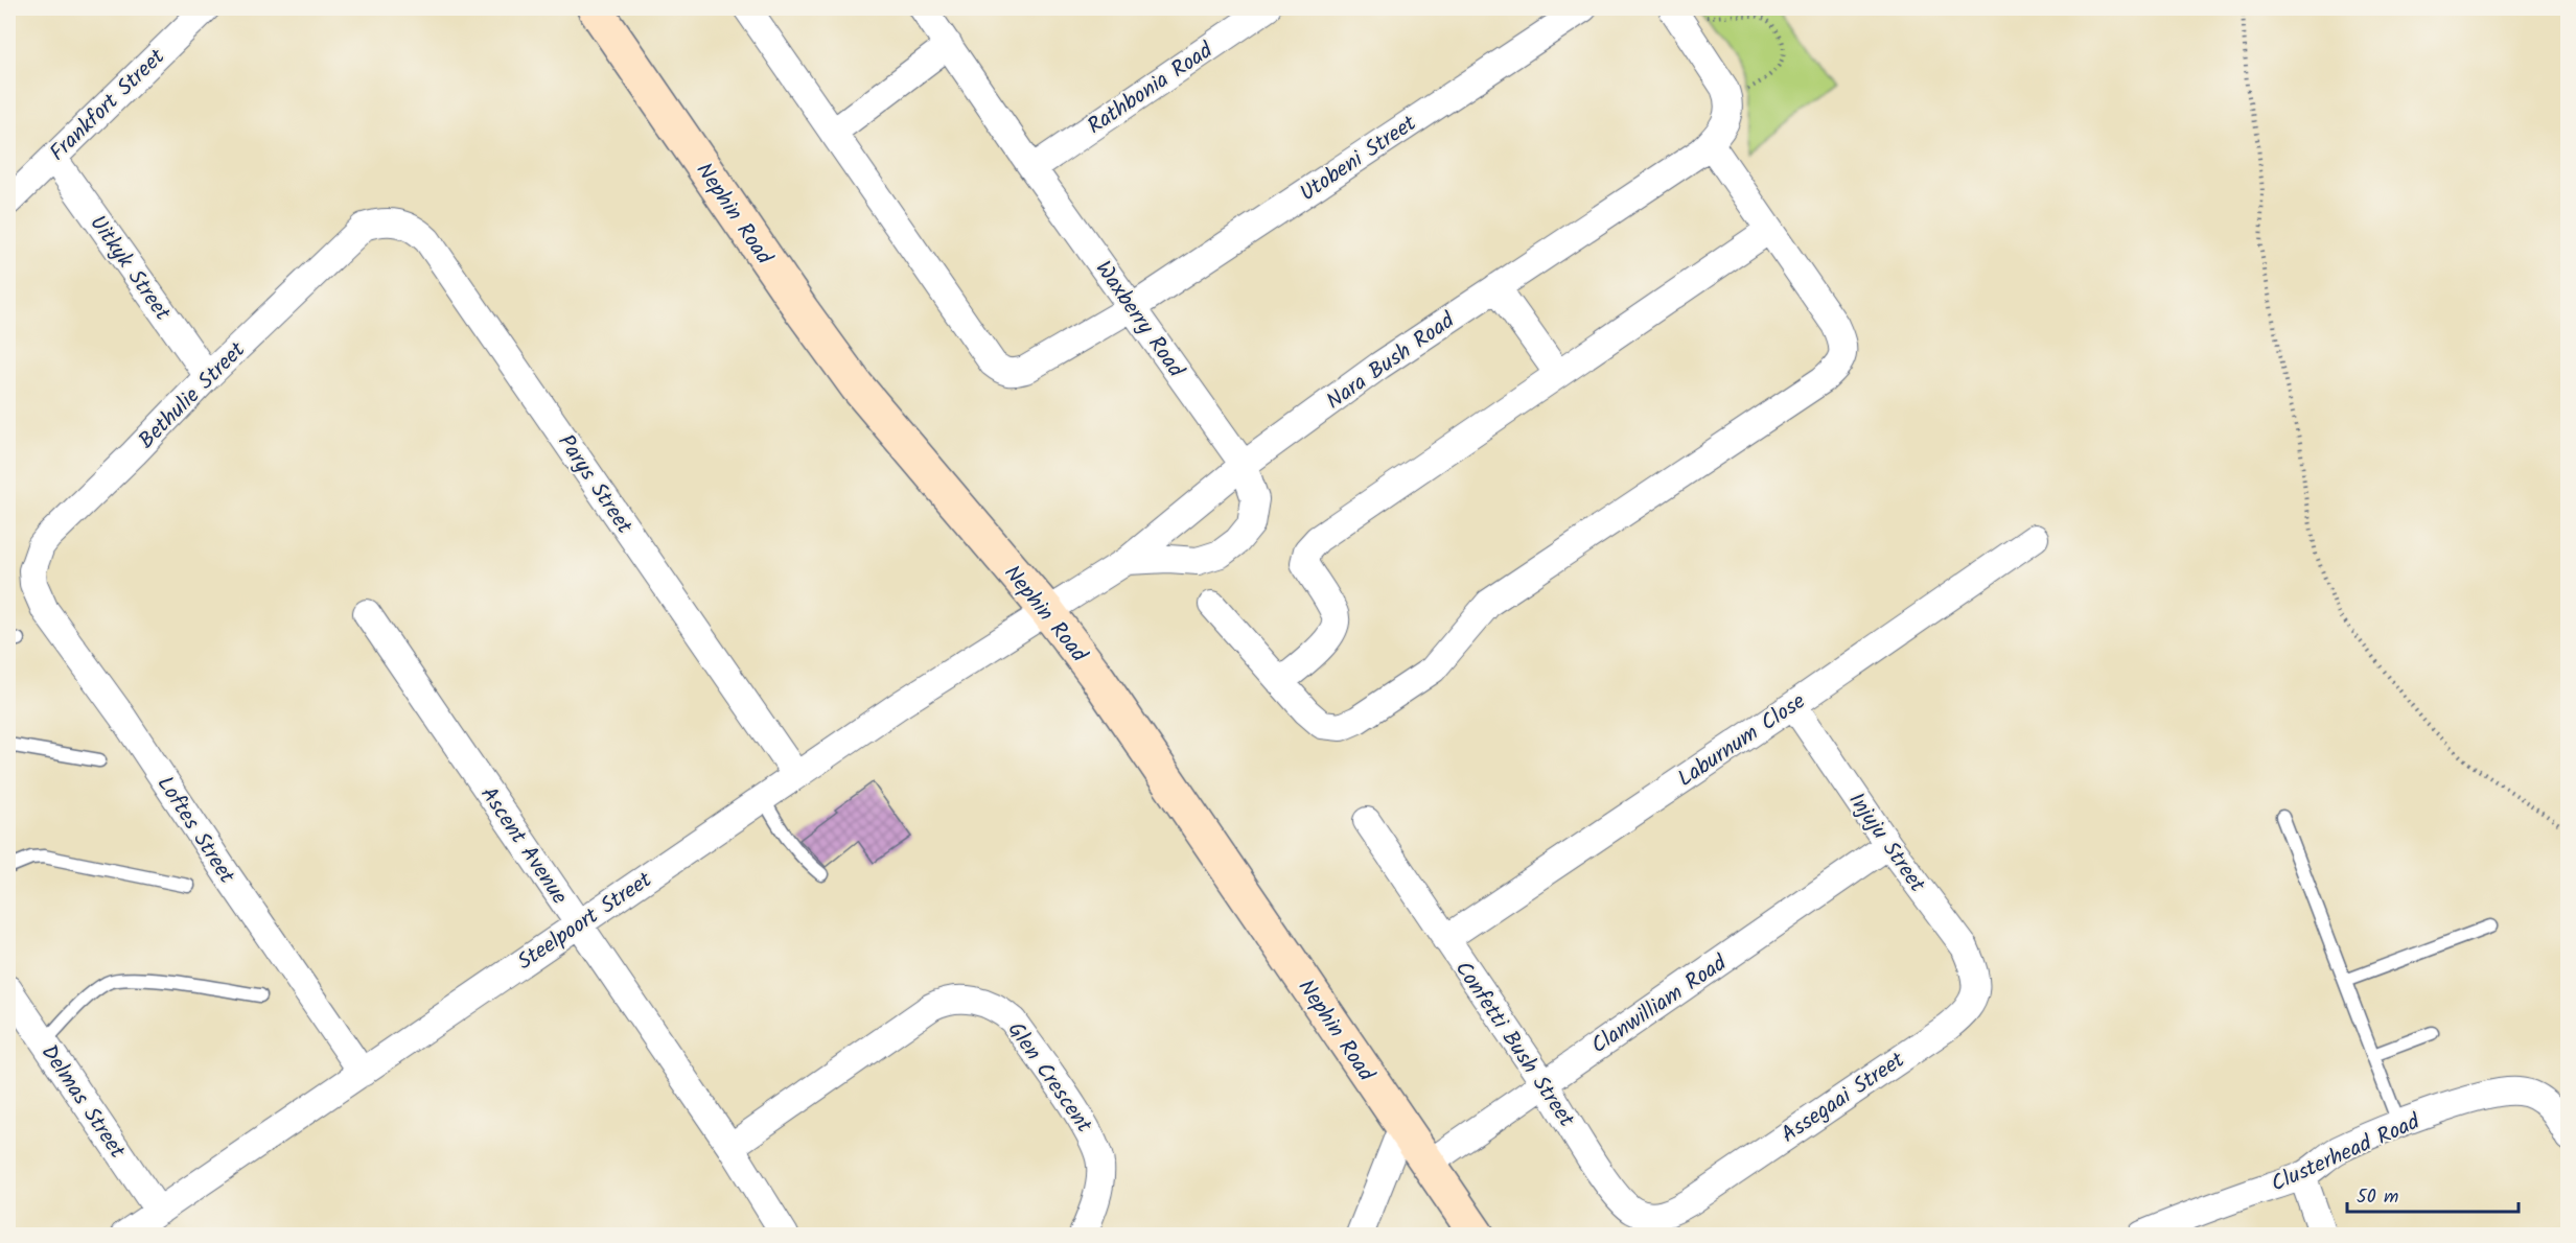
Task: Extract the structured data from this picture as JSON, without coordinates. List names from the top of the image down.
{
  "streets": {
    "street": [
      "Rathbonia Road",
      "Frankfort Street",
      "Utobeni Street",
      "Nephin Road",
      "Uitkyk Street",
      "Waxberry Road",
      "Nara Bush Road",
      "Bethulie Street",
      "Parys Street",
      "Laburnum Close",
      "Loftes Street",
      "Injuju Street",
      "Ascent Avenue",
      "Steelpoort Street",
      "Clanwilliam Road",
      "Confetti Bush Street",
      "Glen Crescent",
      "Assegaai Street",
      "Delmas Street",
      "Clusterhead Road"
    ]
  },
  "crossings": [
    ["Rathbonia Road", "Waxberry Road"],
    ["Frankfort Street", "Uitkyk Street"],
    ["Utobeni Street", "Waxberry Road"],
    ["Nephin Road", "Nara Bush Road"],
    ["Nephin Road", "Steelpoort Street"],
    ["Nephin Road", "Clanwilliam Road"],
    ["Uitkyk Street", "Bethulie Street"],
    ["Waxberry Road", "Nara Bush Road"],
    ["Nara Bush Road", "Steelpoort Street"],
    ["Bethulie Street", "Parys Street"],
    ["Bethulie Street", "Loftes Street"],
    ["Parys Street", "Steelpoort Street"],
    ["Laburnum Close", "Injuju Street"],
    ["Laburnum Close", "Confetti Bush Street"],
    ["Loftes Street", "Steelpoort Street"],
    ["Injuju Street", "Clanwilliam Road"],
    ["Injuju Street", "Assegaai Street"],
    ["Ascent Avenue", "Steelpoort Street"],
    ["Ascent Avenue", "Glen Crescent"],
    ["Steelpoort Street", "Delmas Street"],
    ["Clanwilliam Road", "Confetti Bush Street"],
    ["Confetti Bush Street", "Assegaai Street"]
  ],
  "scale_bar": "50 m"
}
